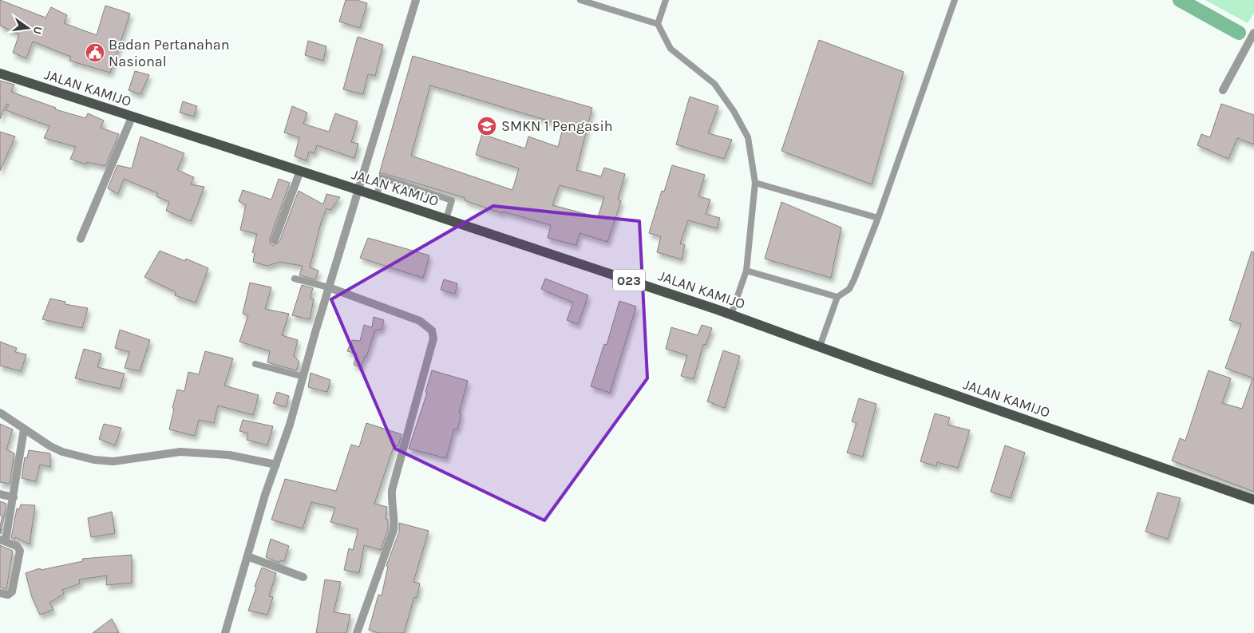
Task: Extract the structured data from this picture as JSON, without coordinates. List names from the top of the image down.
{
  "streets": {
    "main road": ["JALAN KAMIJO", "023"]
  },
  "places": {
    "public building": ["Badan Pertanahan Nasional"],
    "school or university": ["SMKN 1 Pengasih"]
  },
  "north": "right"
}
